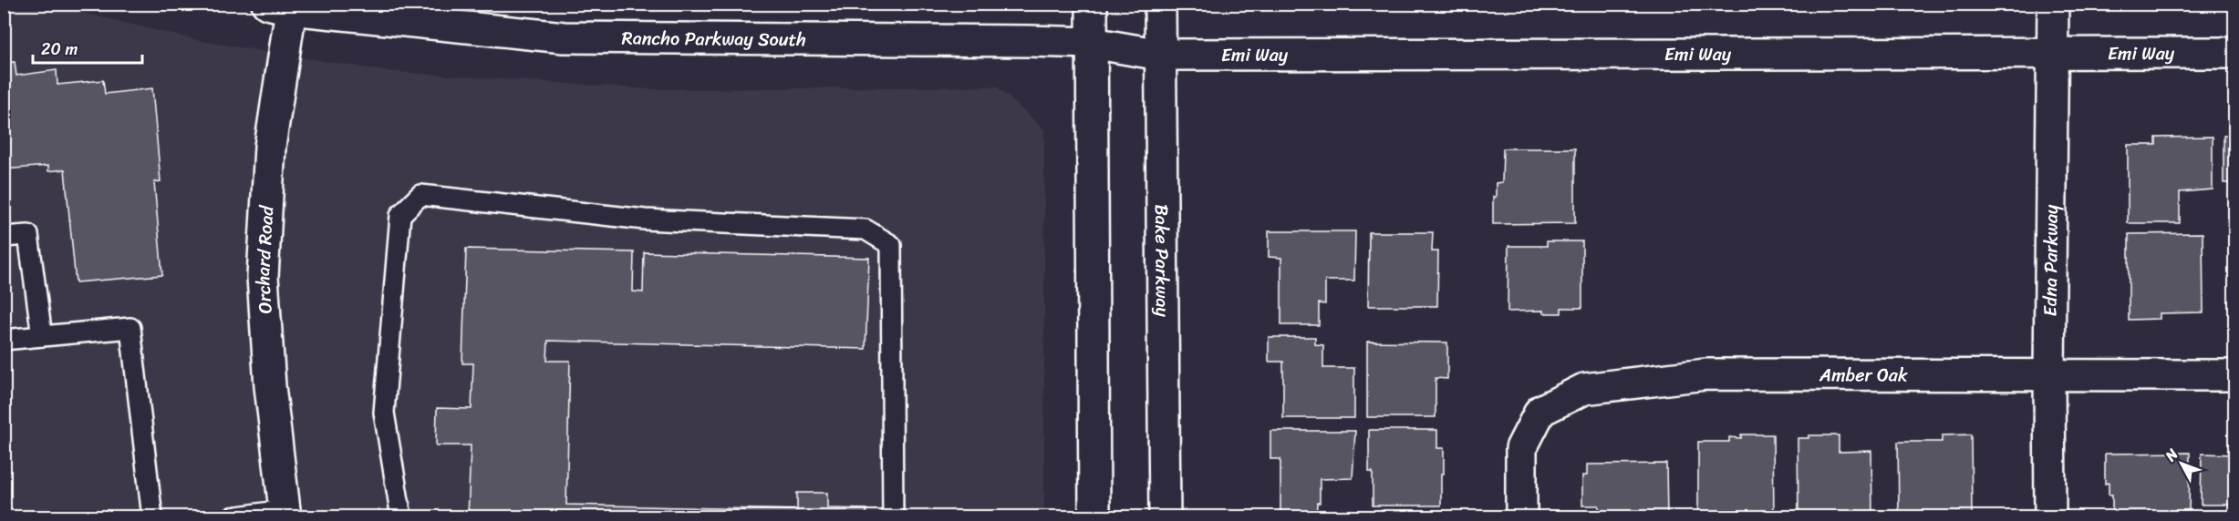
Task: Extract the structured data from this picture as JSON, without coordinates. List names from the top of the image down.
{
  "streets": {
    "street": [
      "Rancho Parkway South",
      "Emi Way",
      "Orchard Road",
      "Bake Parkway",
      "Edna Parkway",
      "Amber Oak"
    ]
  },
  "crossings": [
    ["Rancho Parkway South", "Emi Way"],
    ["Rancho Parkway South", "Orchard Road"],
    ["Rancho Parkway South", "Bake Parkway"],
    ["Emi Way", "Bake Parkway"],
    ["Emi Way", "Edna Parkway"],
    ["Edna Parkway", "Amber Oak"]
  ],
  "scale_bar": "20 m",
  "north": "top left"
}
